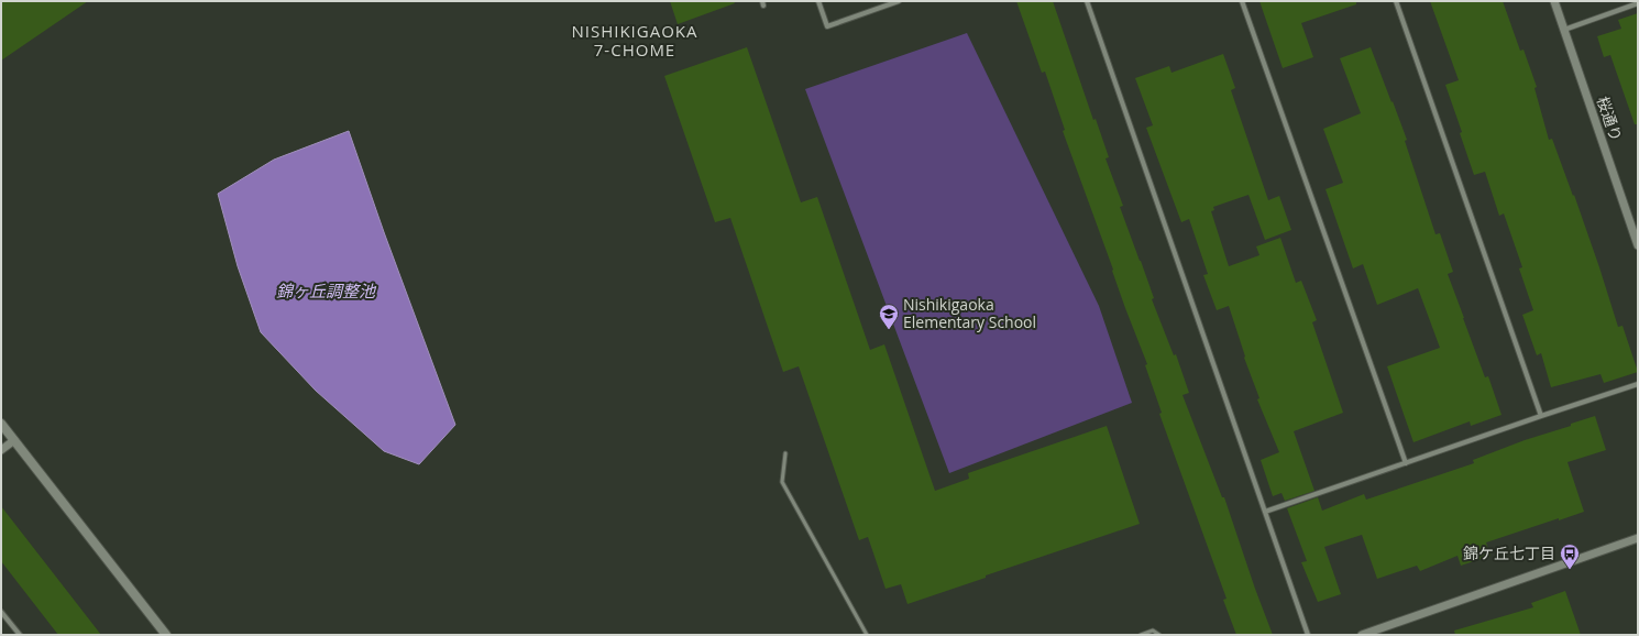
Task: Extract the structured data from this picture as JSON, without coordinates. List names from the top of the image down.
{
  "streets": {
    "street": ["桜通り"]
  },
  "districts": ["NISHIKIGAOKA 7-CHOME"],
  "water": ["錦ヶ丘調整池"],
  "places": {
    "school or university": ["Nishikigaoka Elementary School"],
    "bus stop": ["錦ケ丘七丁目"]
  }
}
